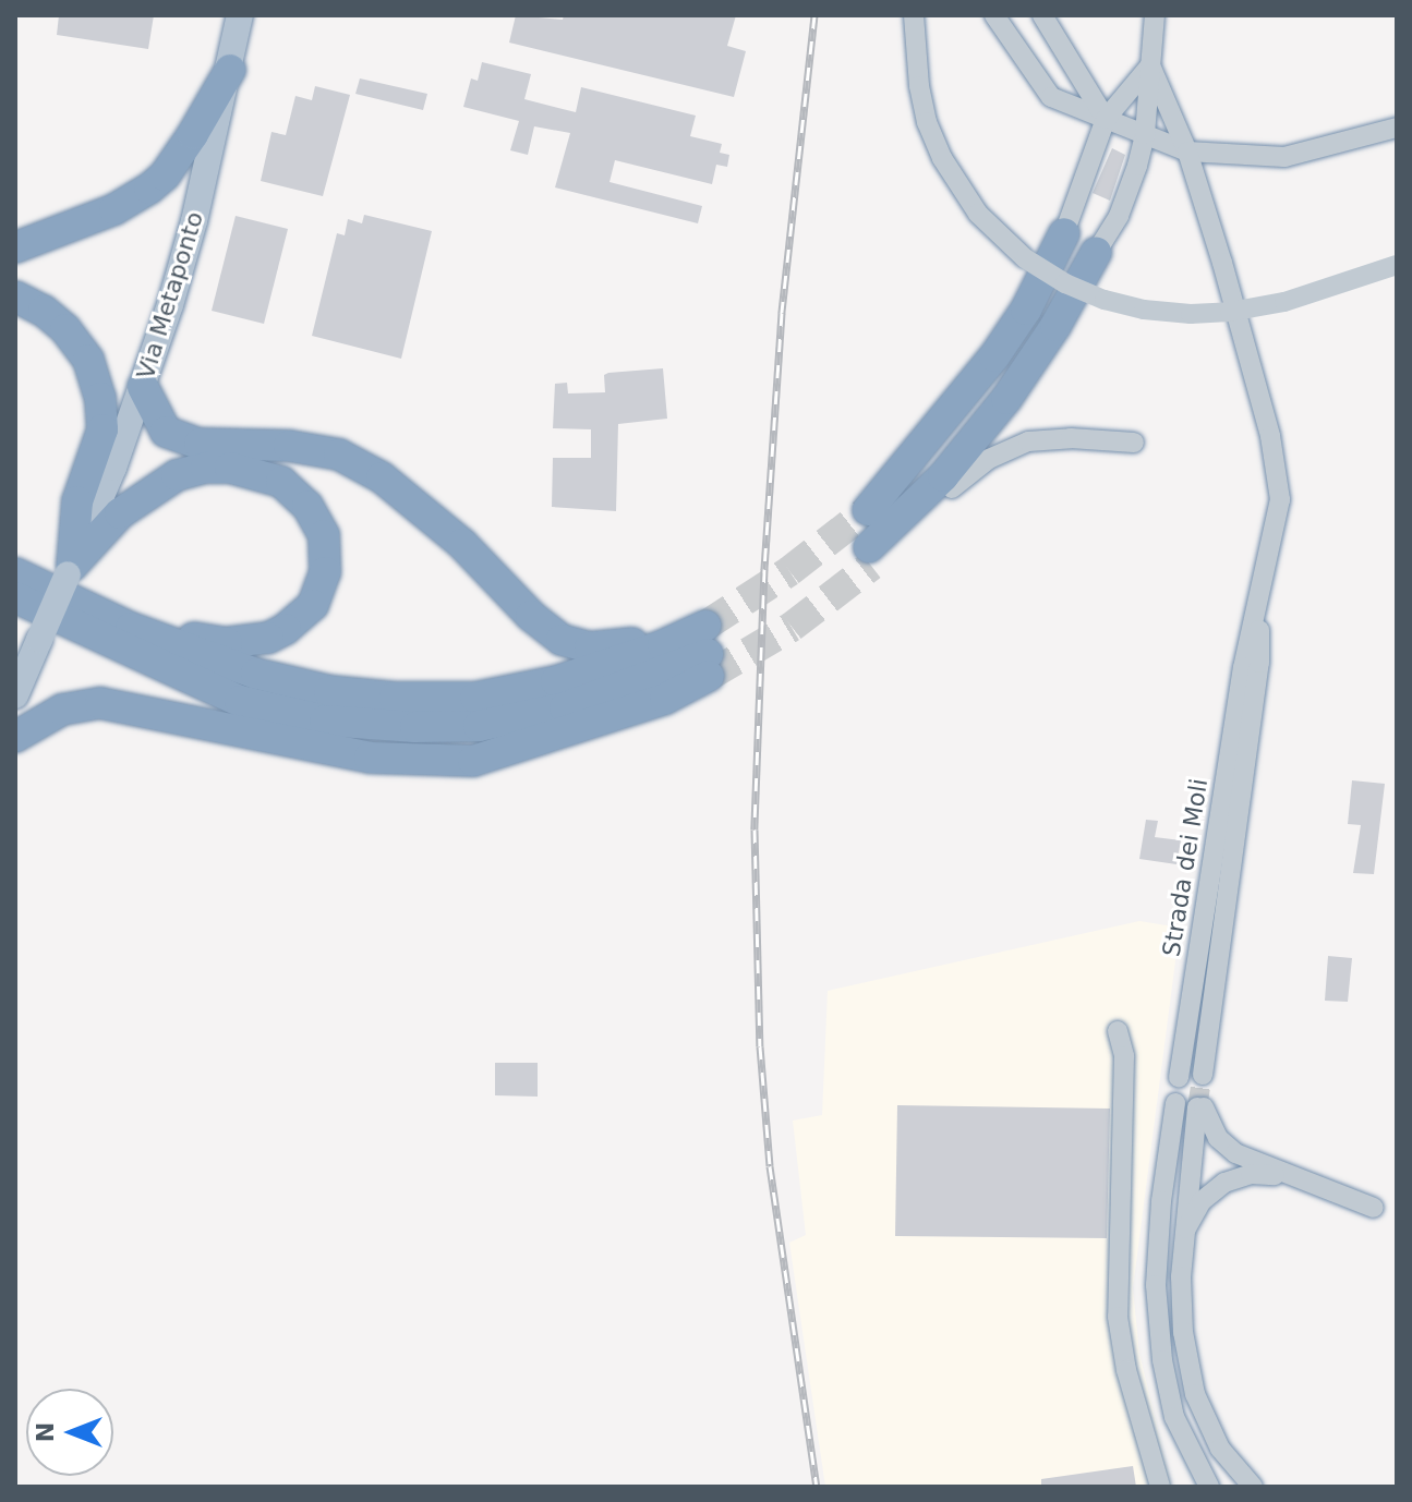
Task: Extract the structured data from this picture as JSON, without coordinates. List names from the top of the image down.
{
  "streets": {
    "main road": ["Via Metaponto"],
    "street": ["Strada dei Moli"]
  },
  "north": "left"
}
